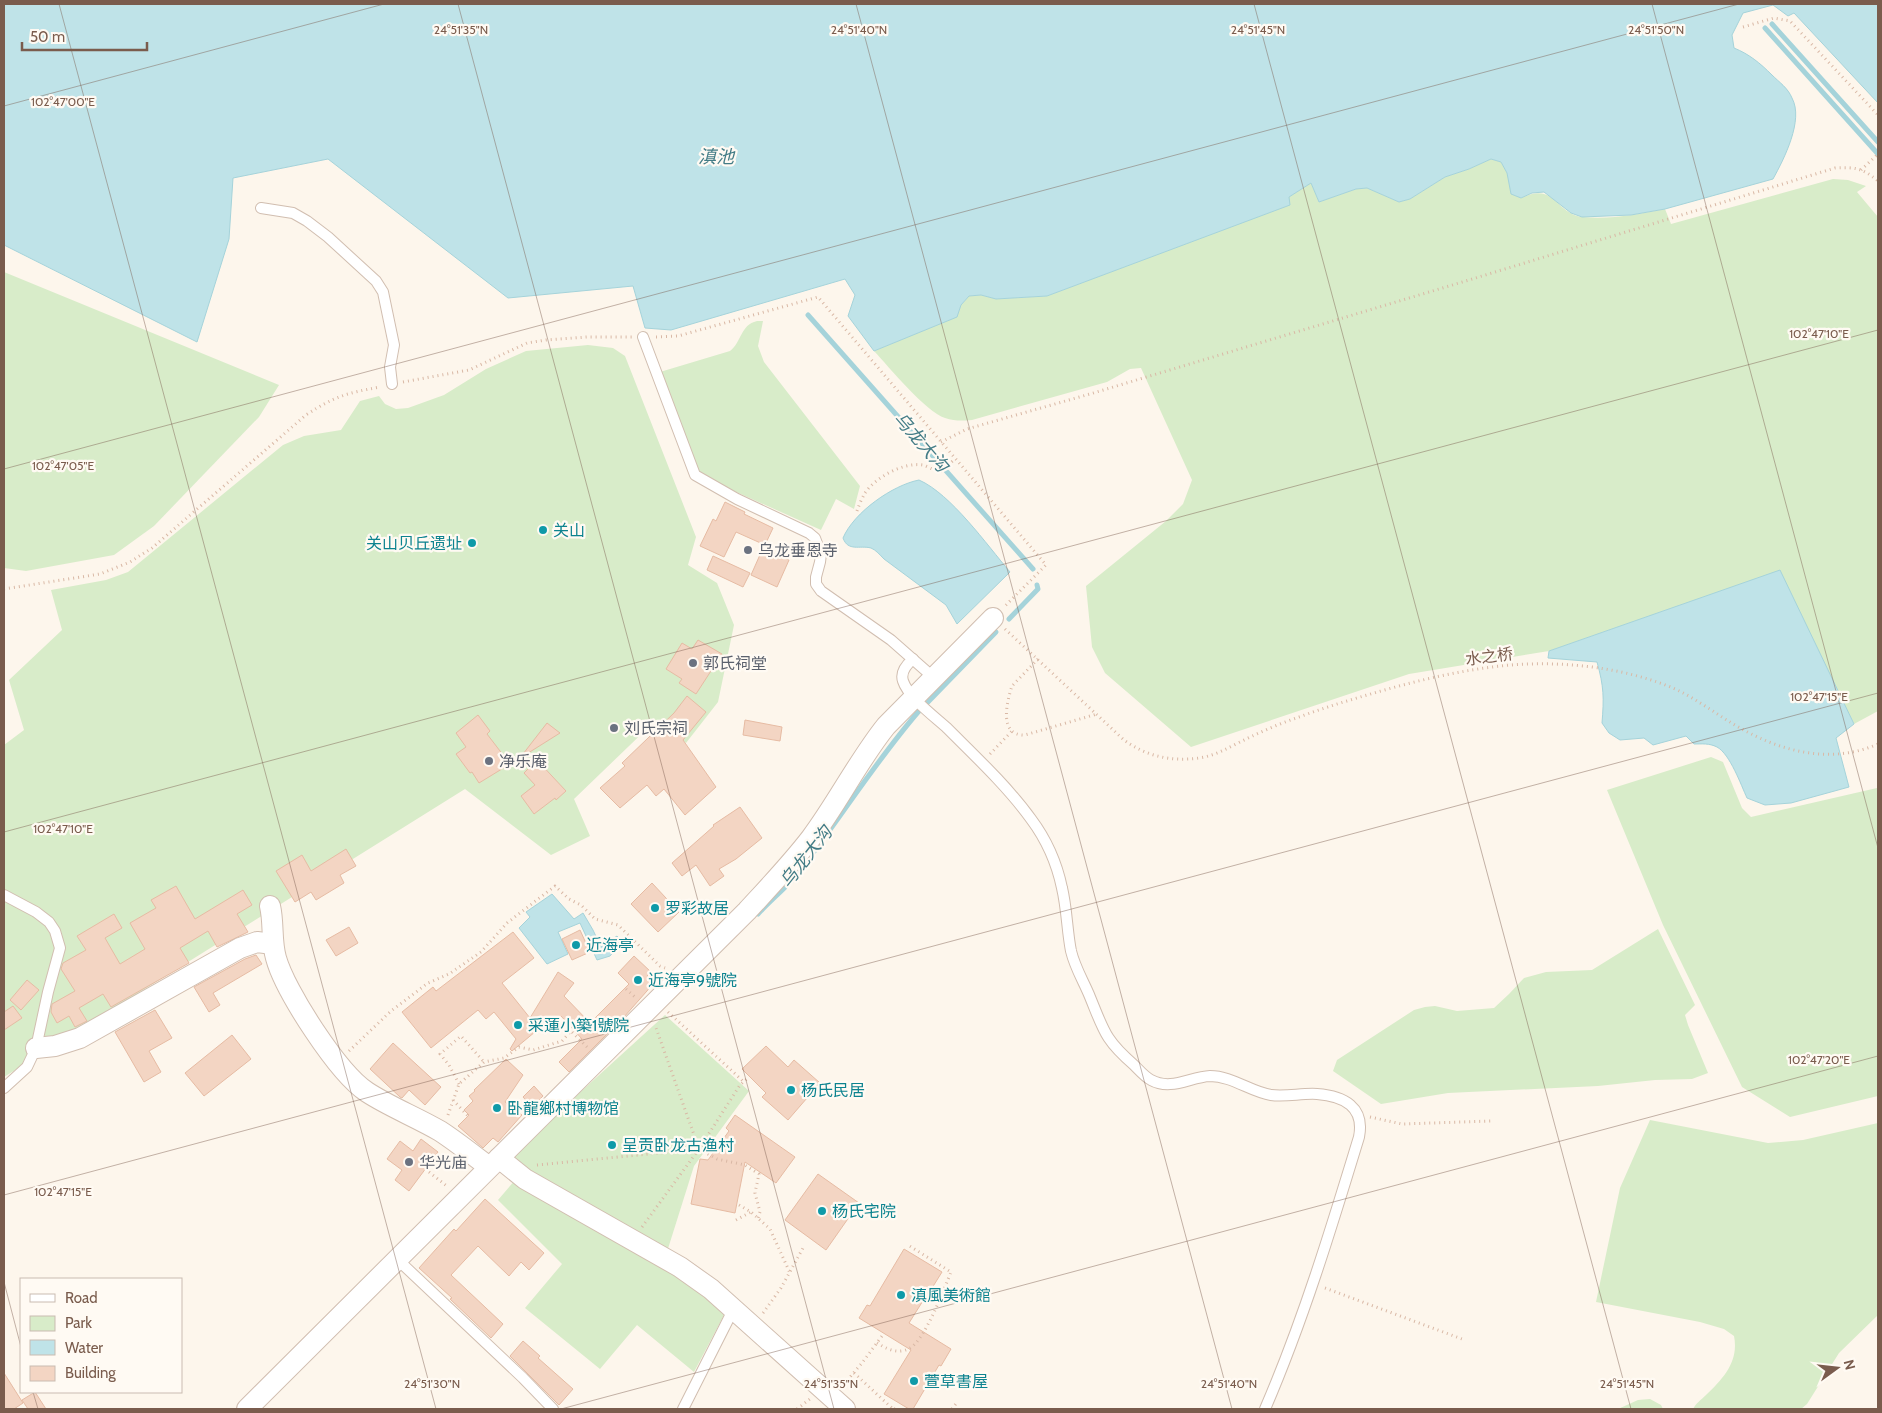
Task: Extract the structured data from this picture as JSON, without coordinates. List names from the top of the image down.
{
  "streets": {
    "path": ["水之桥"]
  },
  "water": ["滇池", "乌龙大沟"],
  "places": [
    "关山",
    "关山贝丘遗址",
    "乌龙垂恩寺",
    "郭氏祠堂",
    "刘氏宗祠",
    "净乐庵",
    "罗彩故居",
    "近海亭",
    "近海亭9號院",
    "采蓮小築1號院",
    "杨氏民居",
    "卧龍鄉村博物馆",
    "呈贡卧龙古渔村",
    "华光庙",
    "杨氏宅院",
    "滇風美術館",
    "萱草書屋"
  ],
  "legend": [
    "Road",
    "Park",
    "Water",
    "Building"
  ],
  "scale_bar": "50 m",
  "north": "right",
  "coordinates": [
    "24°51'35\"N",
    "24°51'40\"N",
    "24°51'45\"N",
    "24°51'50\"N",
    "102°47'00\"E",
    "102°47'10\"E",
    "102°47'05\"E",
    "102°47'15\"E",
    "102°47'20\"E",
    "24°51'30\"N"
  ]
}
